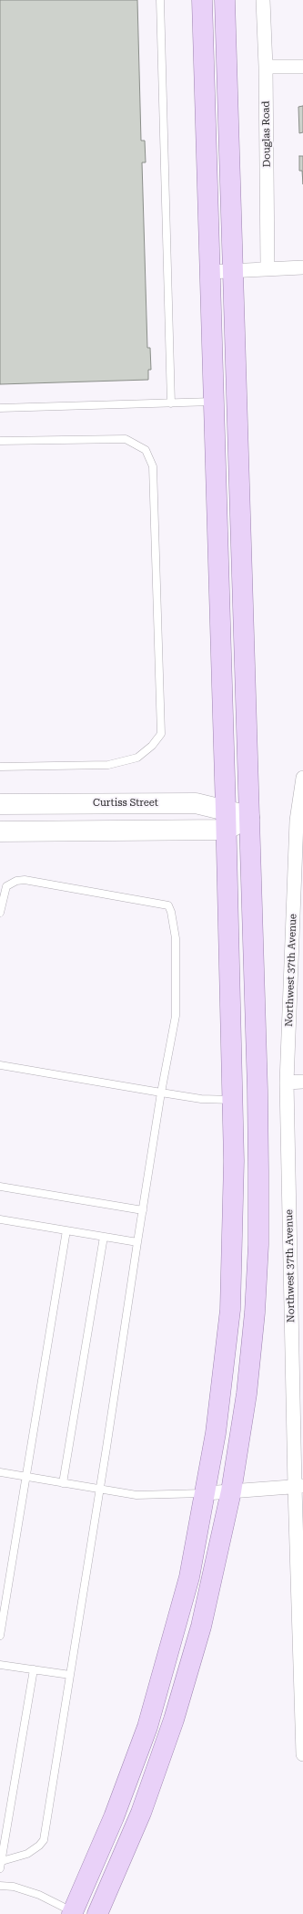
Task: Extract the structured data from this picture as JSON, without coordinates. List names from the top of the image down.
{
  "streets": {
    "street": ["Douglas Road", "Curtiss Street", "Northwest 37th Avenue"]
  }
}
